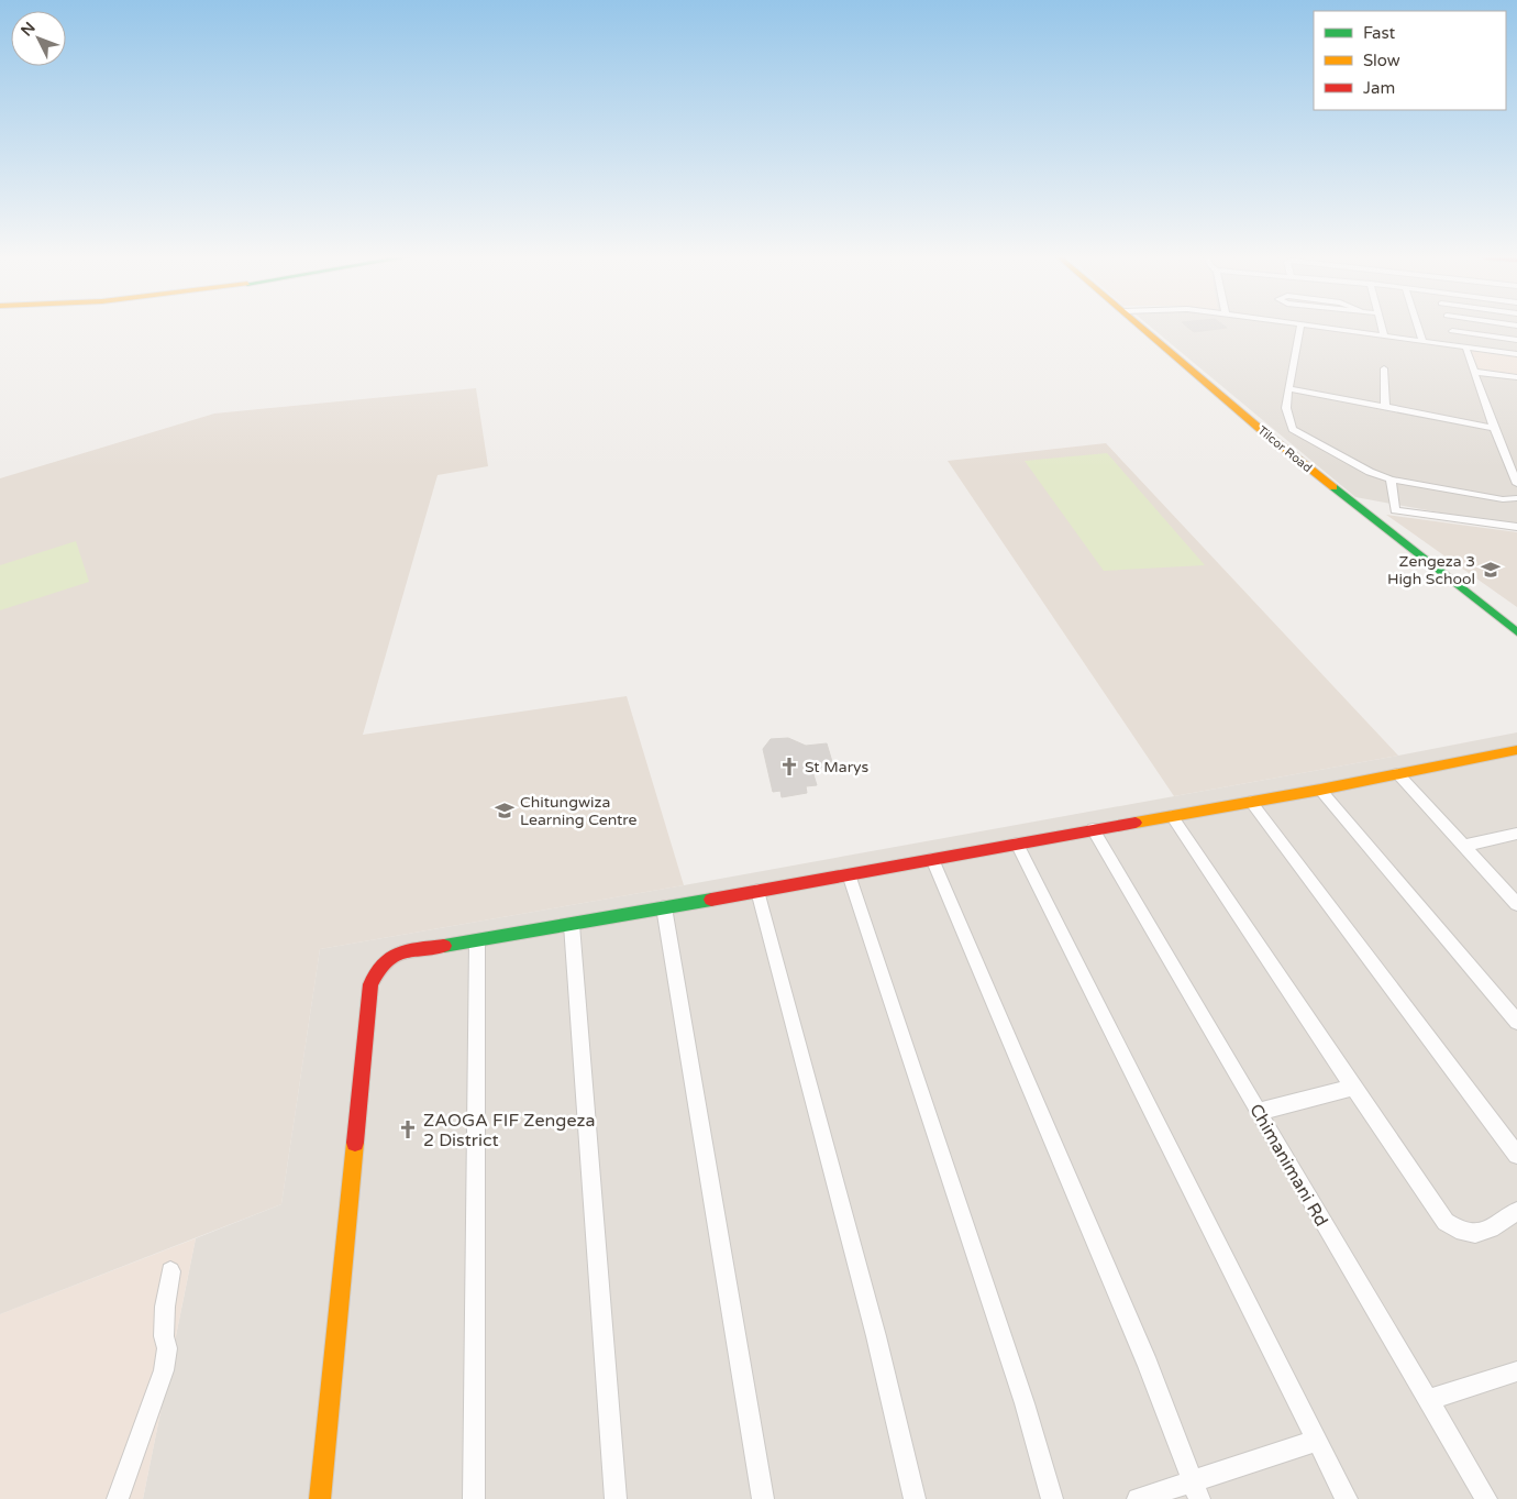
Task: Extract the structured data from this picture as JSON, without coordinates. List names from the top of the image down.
{
  "streets": {
    "street": ["Tilcor Road", "Chimanimani Rd"]
  },
  "places": {
    "school or university": ["Zengeza 3 High School", "Chitungwiza Learning Centre"],
    "church": ["St Marys", "ZAOGA FIF Zengeza 2 District"]
  },
  "legend": ["Fast", "Slow", "Jam"],
  "north": "top left"
}
